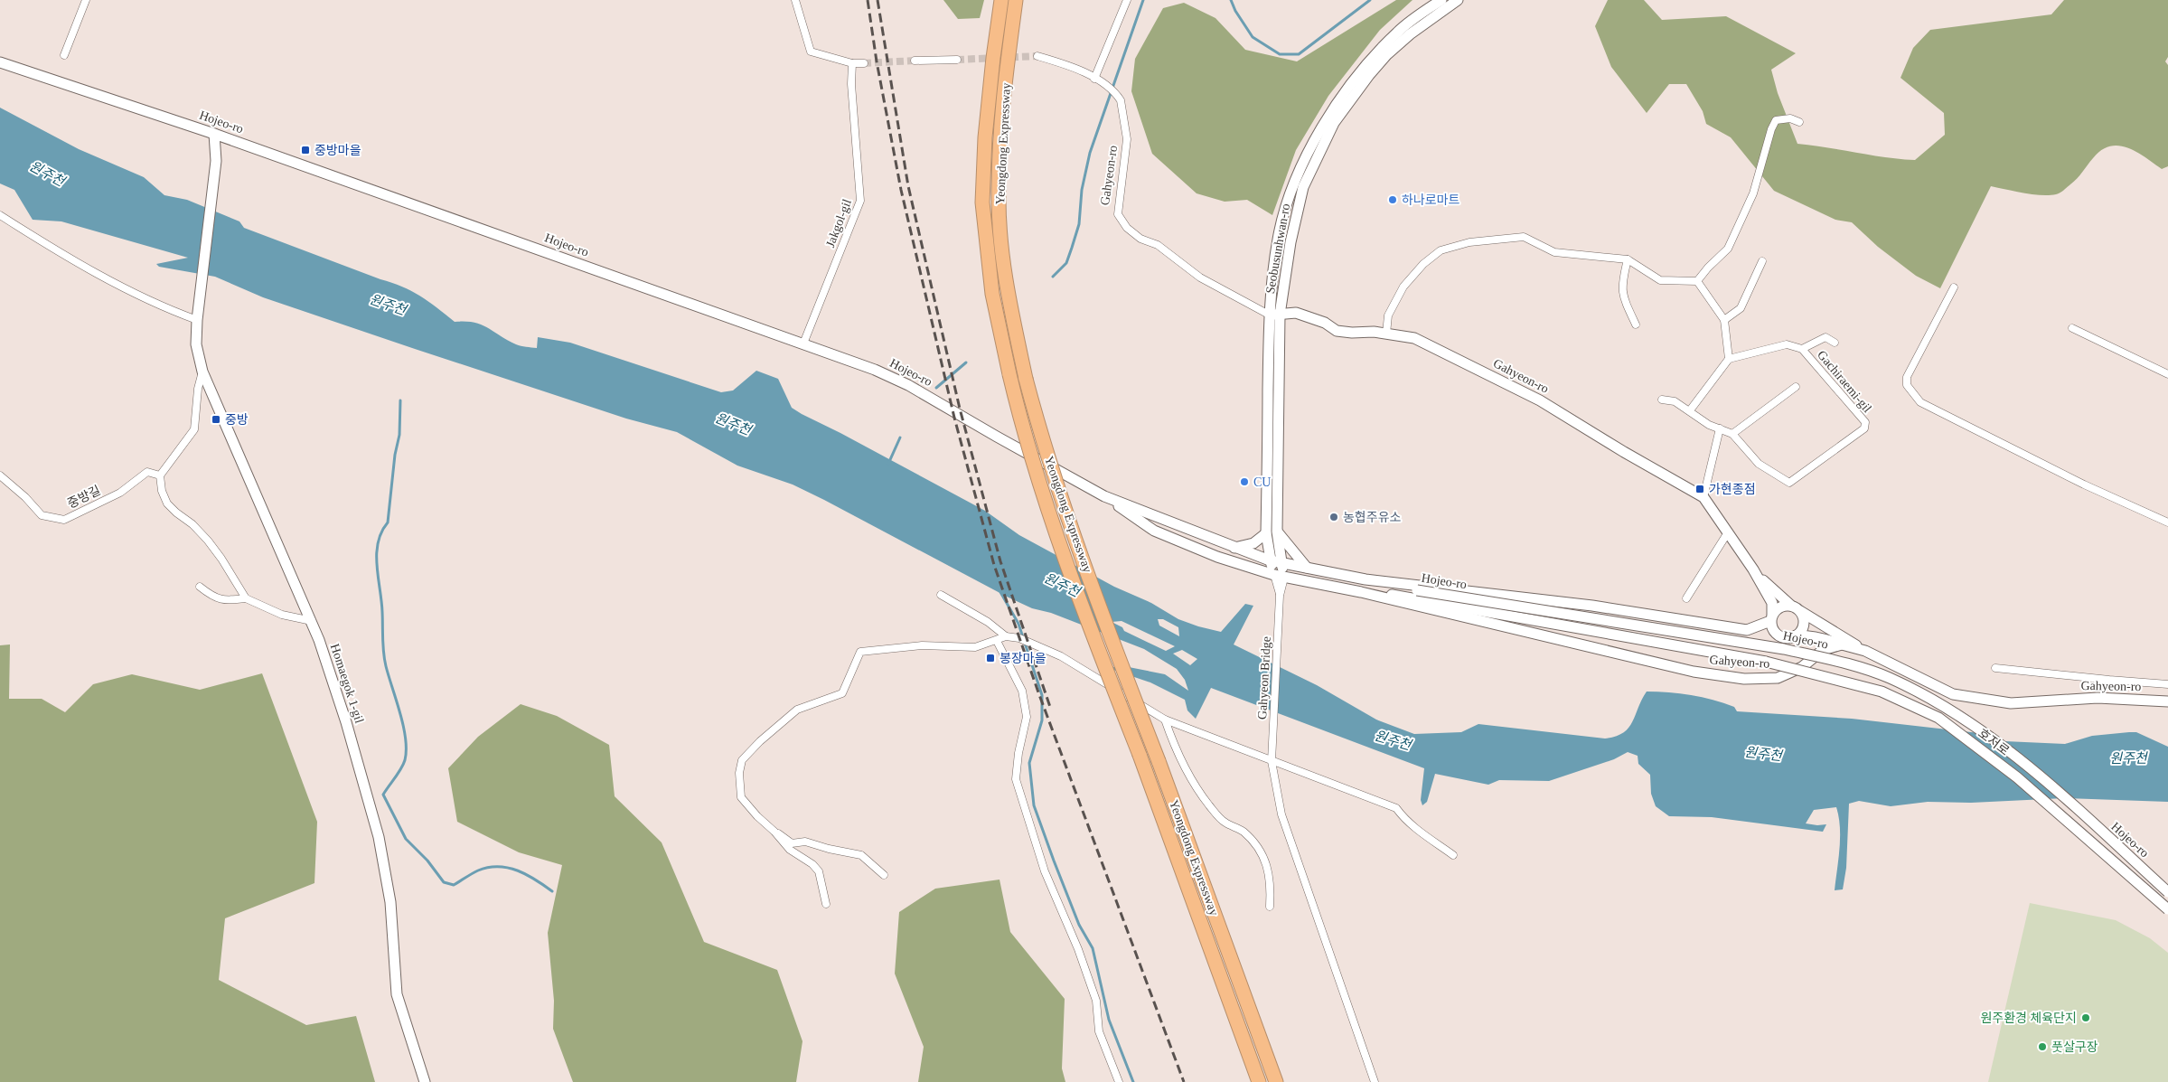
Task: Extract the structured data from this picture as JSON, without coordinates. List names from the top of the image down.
{
  "streets": {
    "highway": ["Yeongdong Expressway"],
    "street": [
      "Hojeo-ro",
      "Gahyeon-ro",
      "Jakgol-gil",
      "Seobusunhwan-ro",
      "Gachiraemi-gil",
      "중방길",
      "Gahyeon Bridge",
      "Homaegok 1-gil",
      "호저로"
    ]
  },
  "crossings": [
    ["Hojeo-ro", "Gahyeon-ro"],
    ["Hojeo-ro", "Jakgol-gil"],
    ["Hojeo-ro", "Seobusunhwan-ro"],
    ["Hojeo-ro", "Homaegok 1-gil"],
    ["Hojeo-ro", "호저로"],
    ["Gahyeon-ro", "Seobusunhwan-ro"],
    ["Gahyeon-ro", "호저로"]
  ],
  "water": ["원주천"],
  "places": {
    "transit": [
      "중방마을",
      "중방",
      "가현종점",
      "봉장마을"
    ],
    "other": [
      "하나로마트",
      "CU",
      "농협주유소",
      "원주환경 체육단지",
      "풋살구장"
    ]
  }
}
